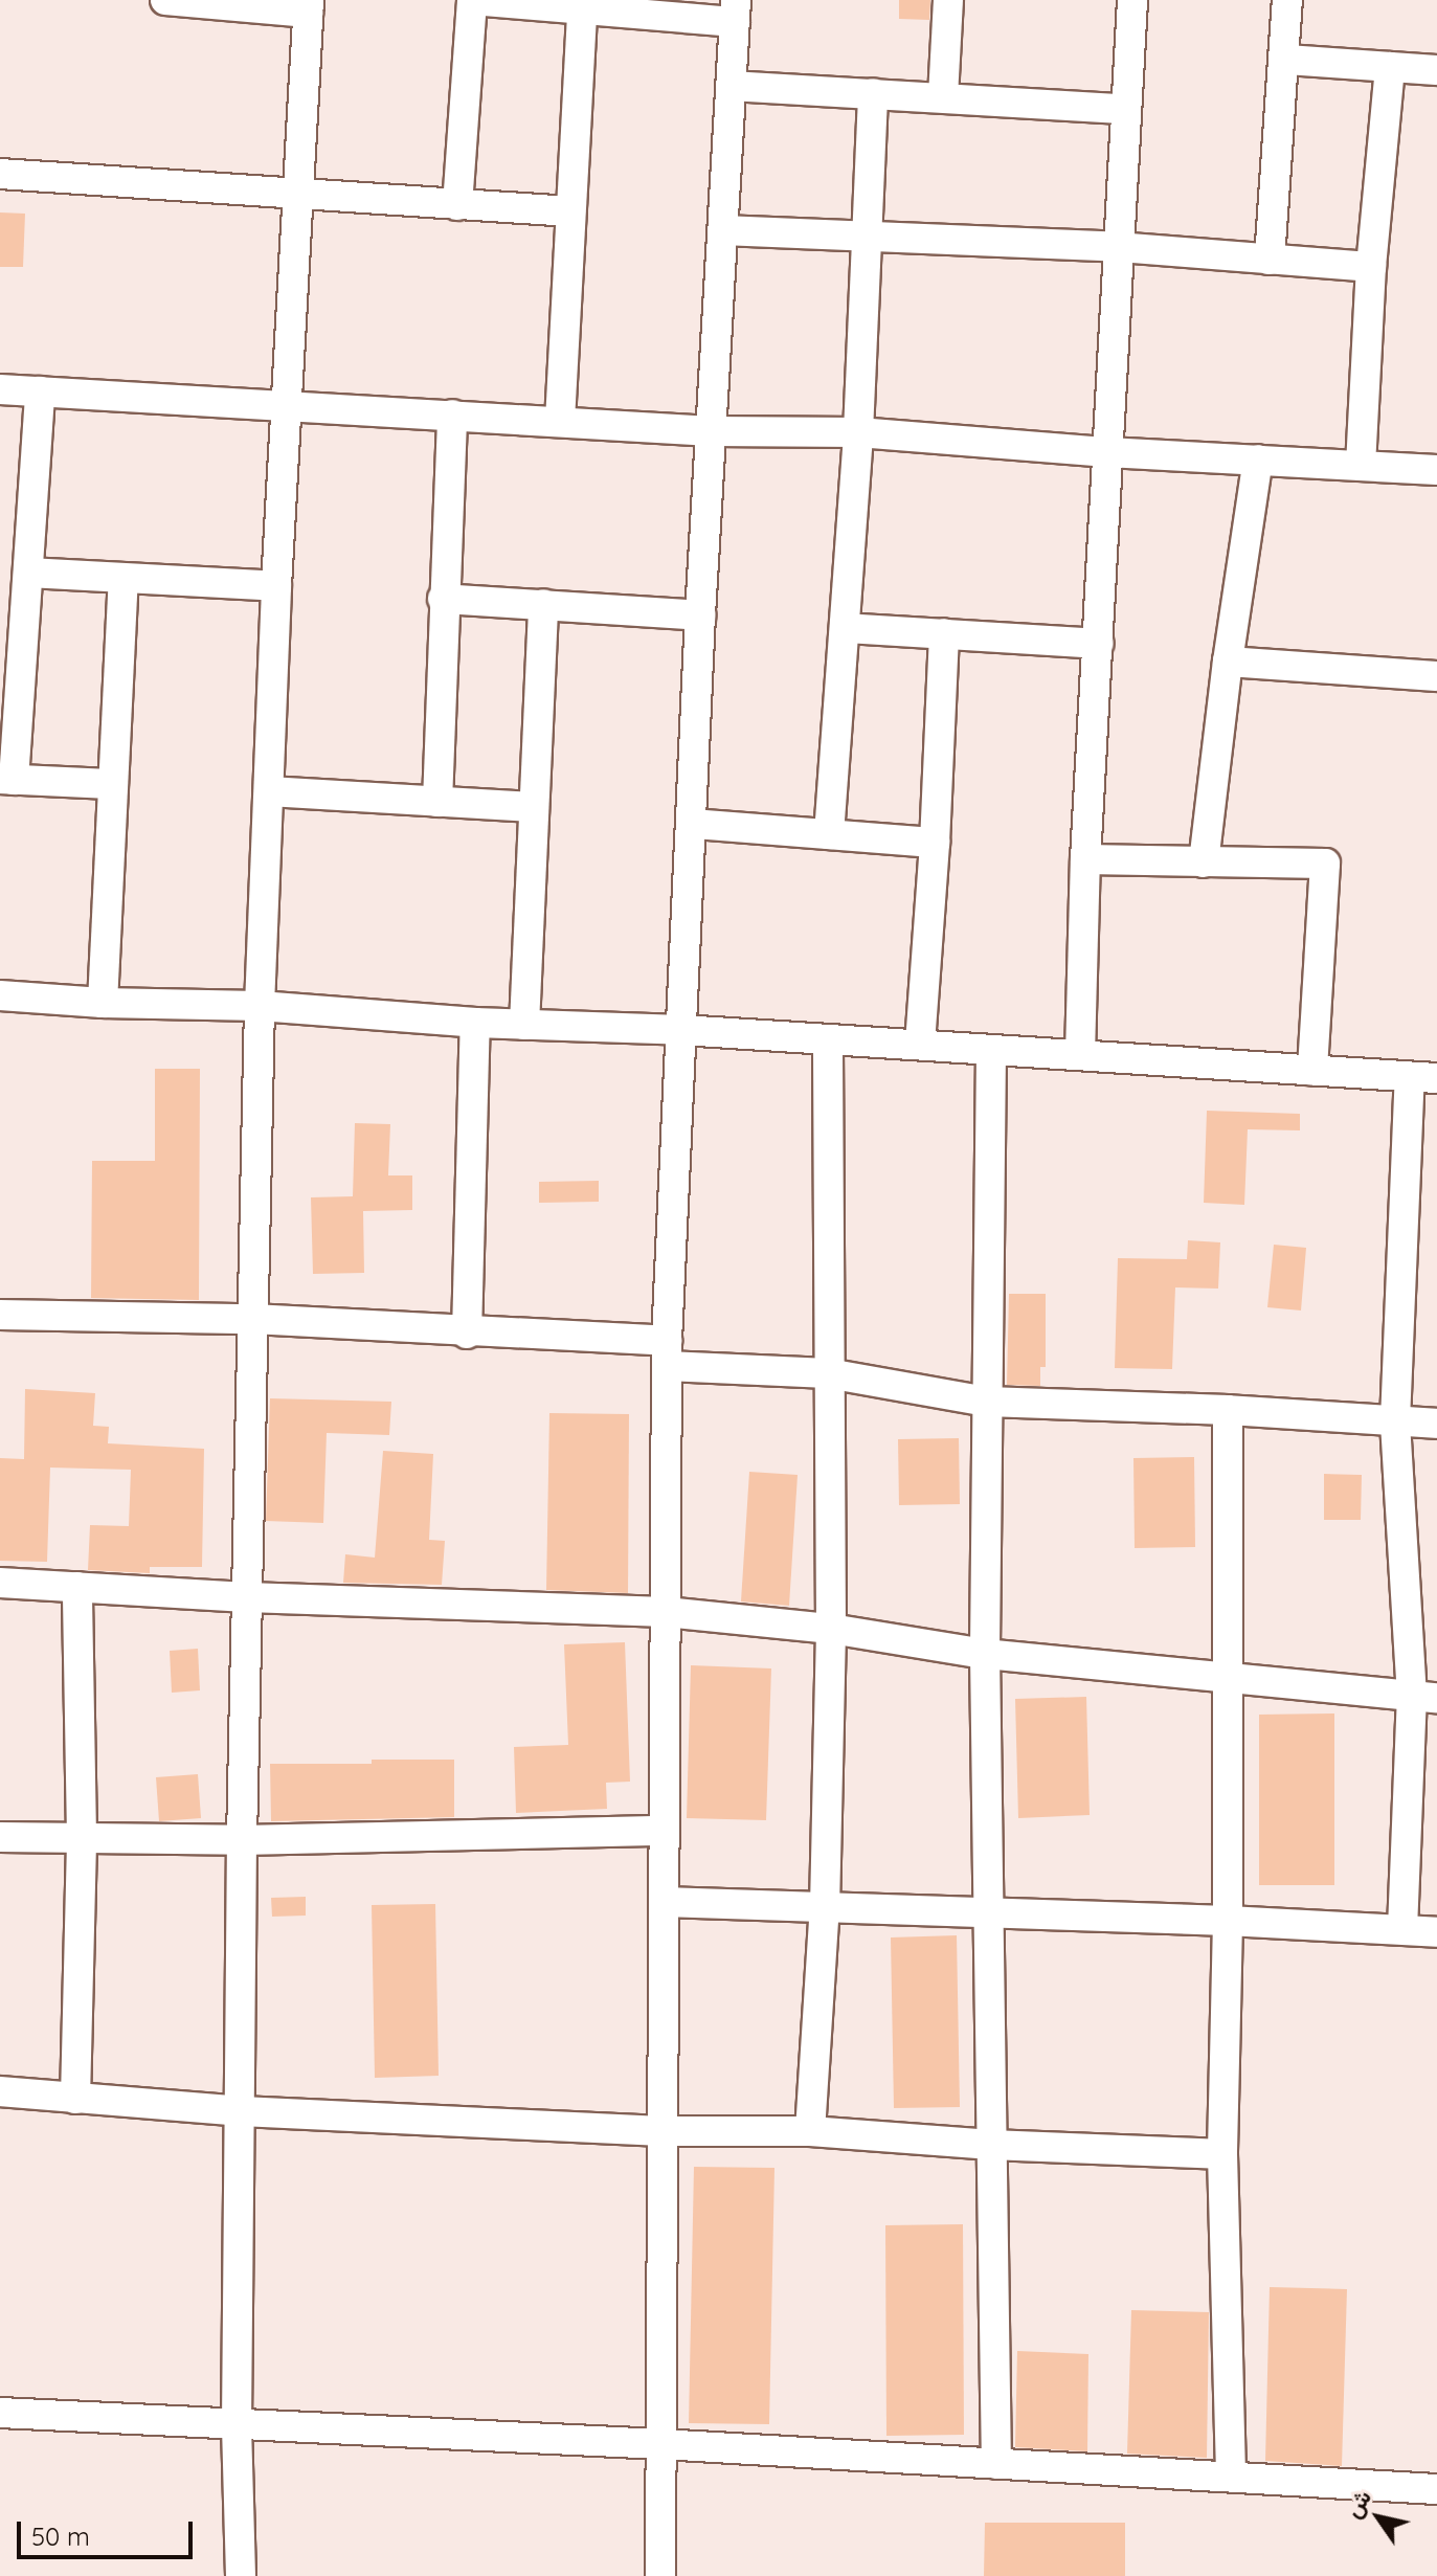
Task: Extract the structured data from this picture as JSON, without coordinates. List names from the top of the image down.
{
  "scale_bar": "50 m",
  "north": "top left"
}
